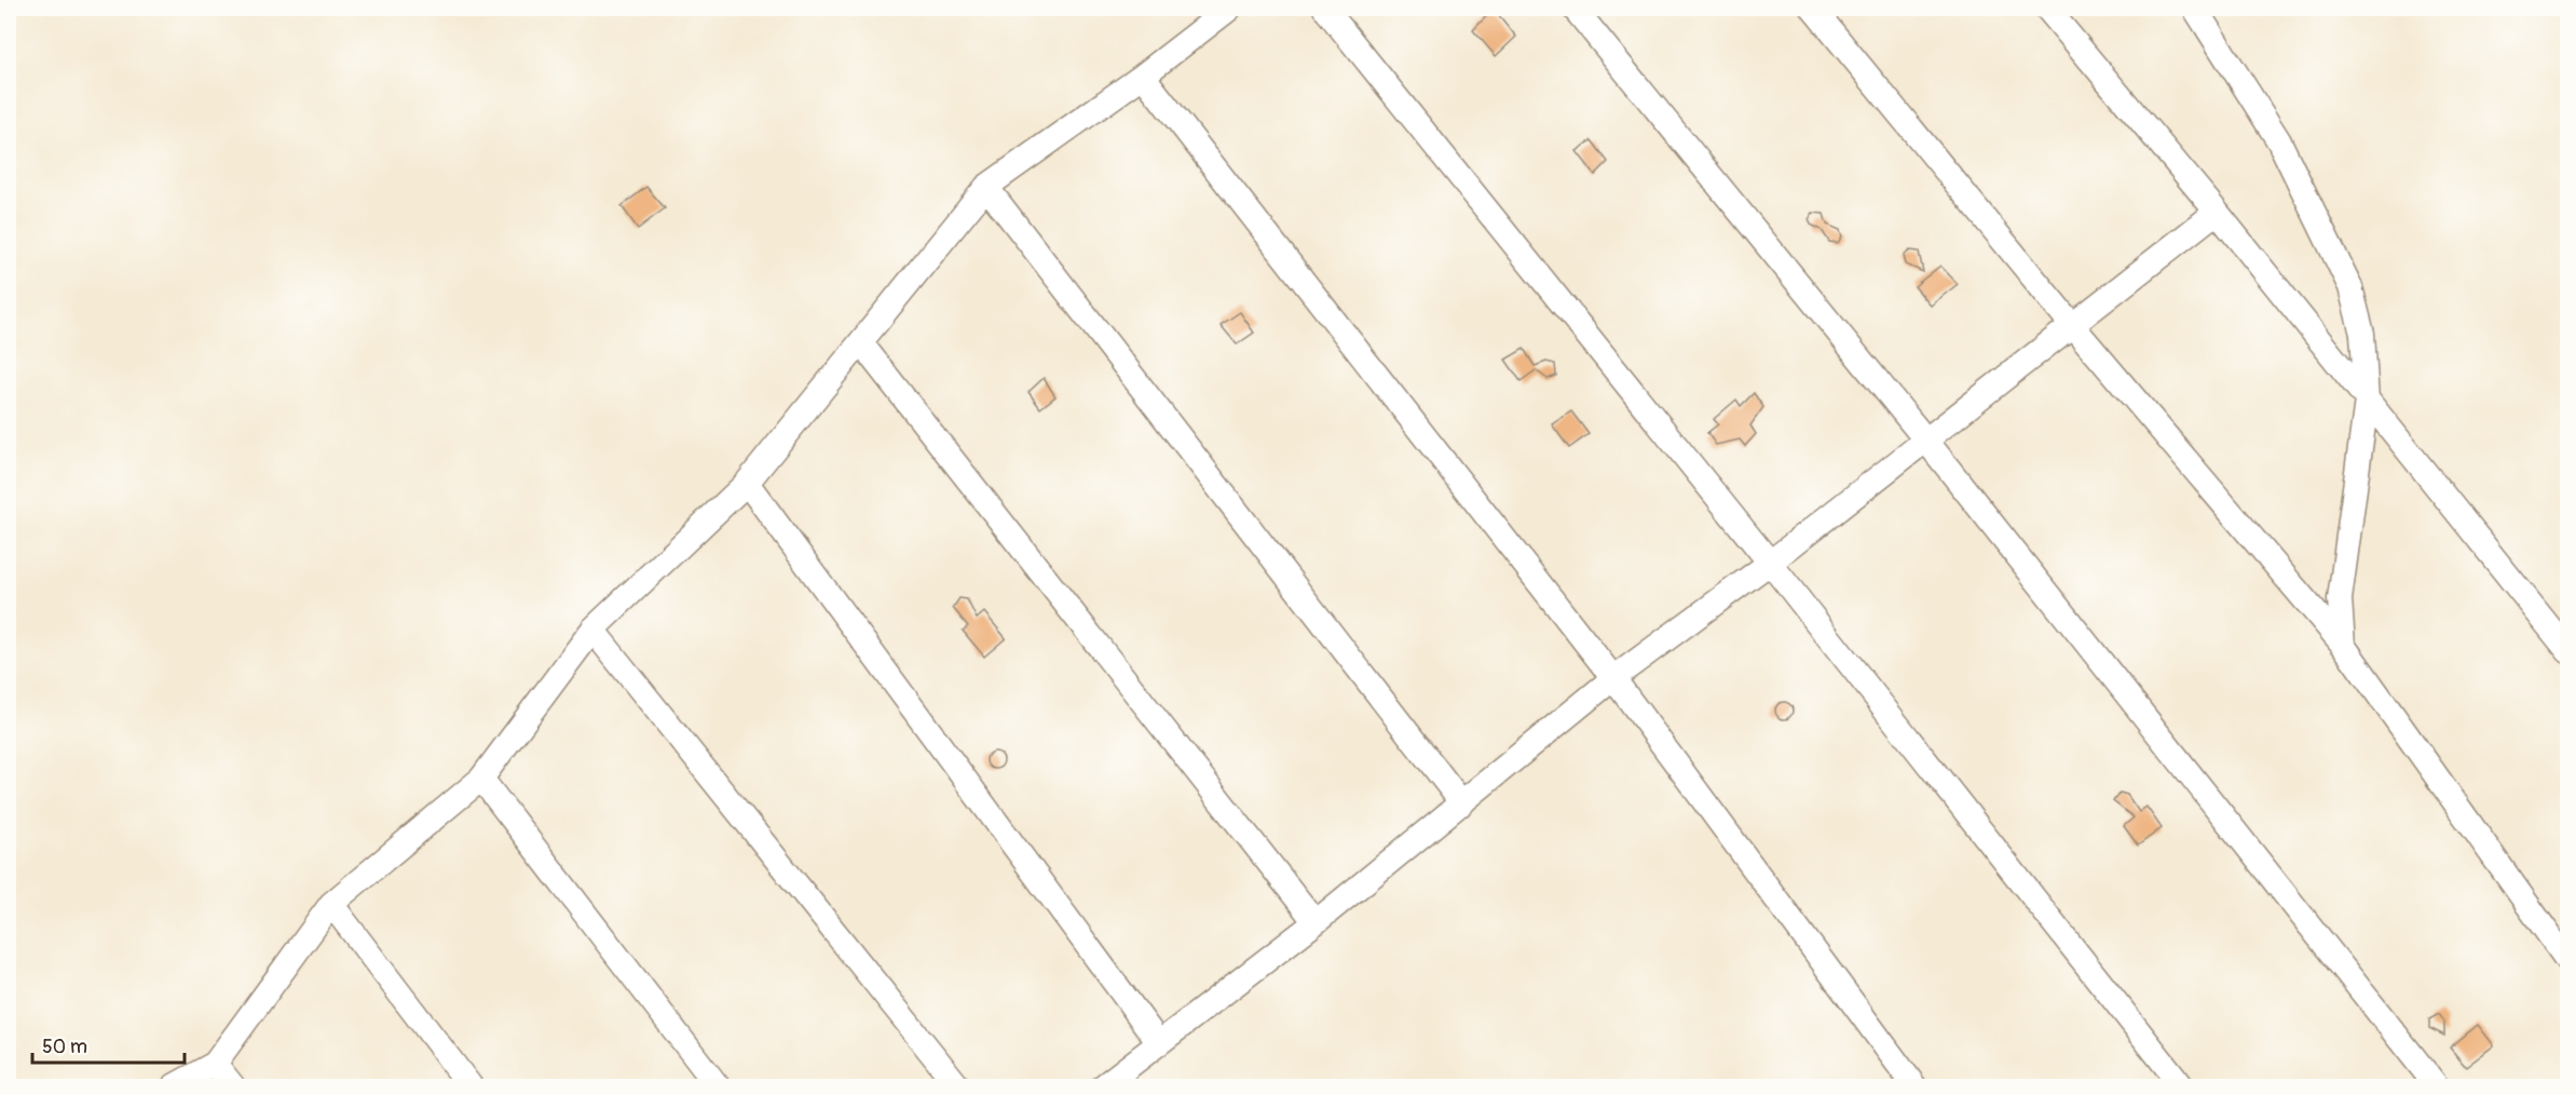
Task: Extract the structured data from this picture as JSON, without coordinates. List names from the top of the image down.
{
  "scale_bar": "50 m"
}
